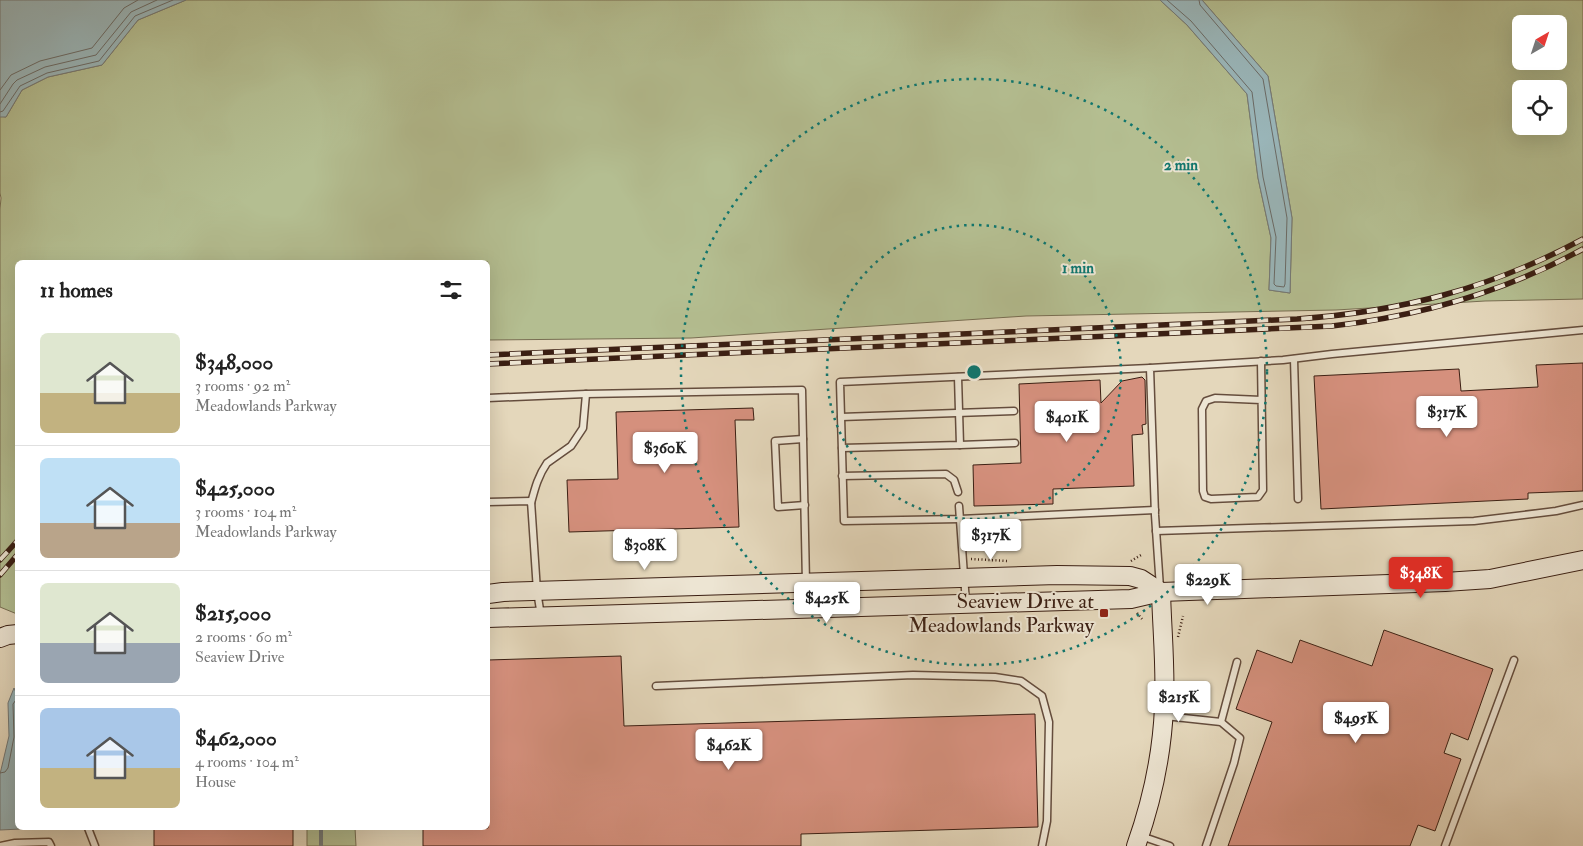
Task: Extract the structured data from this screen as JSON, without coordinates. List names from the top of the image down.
{
  "places": {
    "transit": ["Seaview Drive at Meadowlands Parkway"]
  },
  "north": "top right",
  "page": {
    "heading": "11 homes",
    "list": [
      {
        "name": "$348,000",
        "note": "3 rooms · 92 m² · Meadowlands Parkway"
      },
      {
        "name": "$425,000",
        "note": "3 rooms · 104 m² · Meadowlands Parkway"
      },
      {
        "name": "$215,000",
        "note": "2 rooms · 60 m² · Seaview Drive"
      },
      {
        "name": "$462,000",
        "note": "4 rooms · 104 m² · House"
      }
    ],
    "price": [
      "$317K",
      "$401K",
      "$360K",
      "$317K",
      "$308K",
      "$348K",
      "$229K",
      "$425K",
      "$215K",
      "$495K",
      "$462K"
    ]
  },
  "rings": ["2 min", "1 min"]
}
